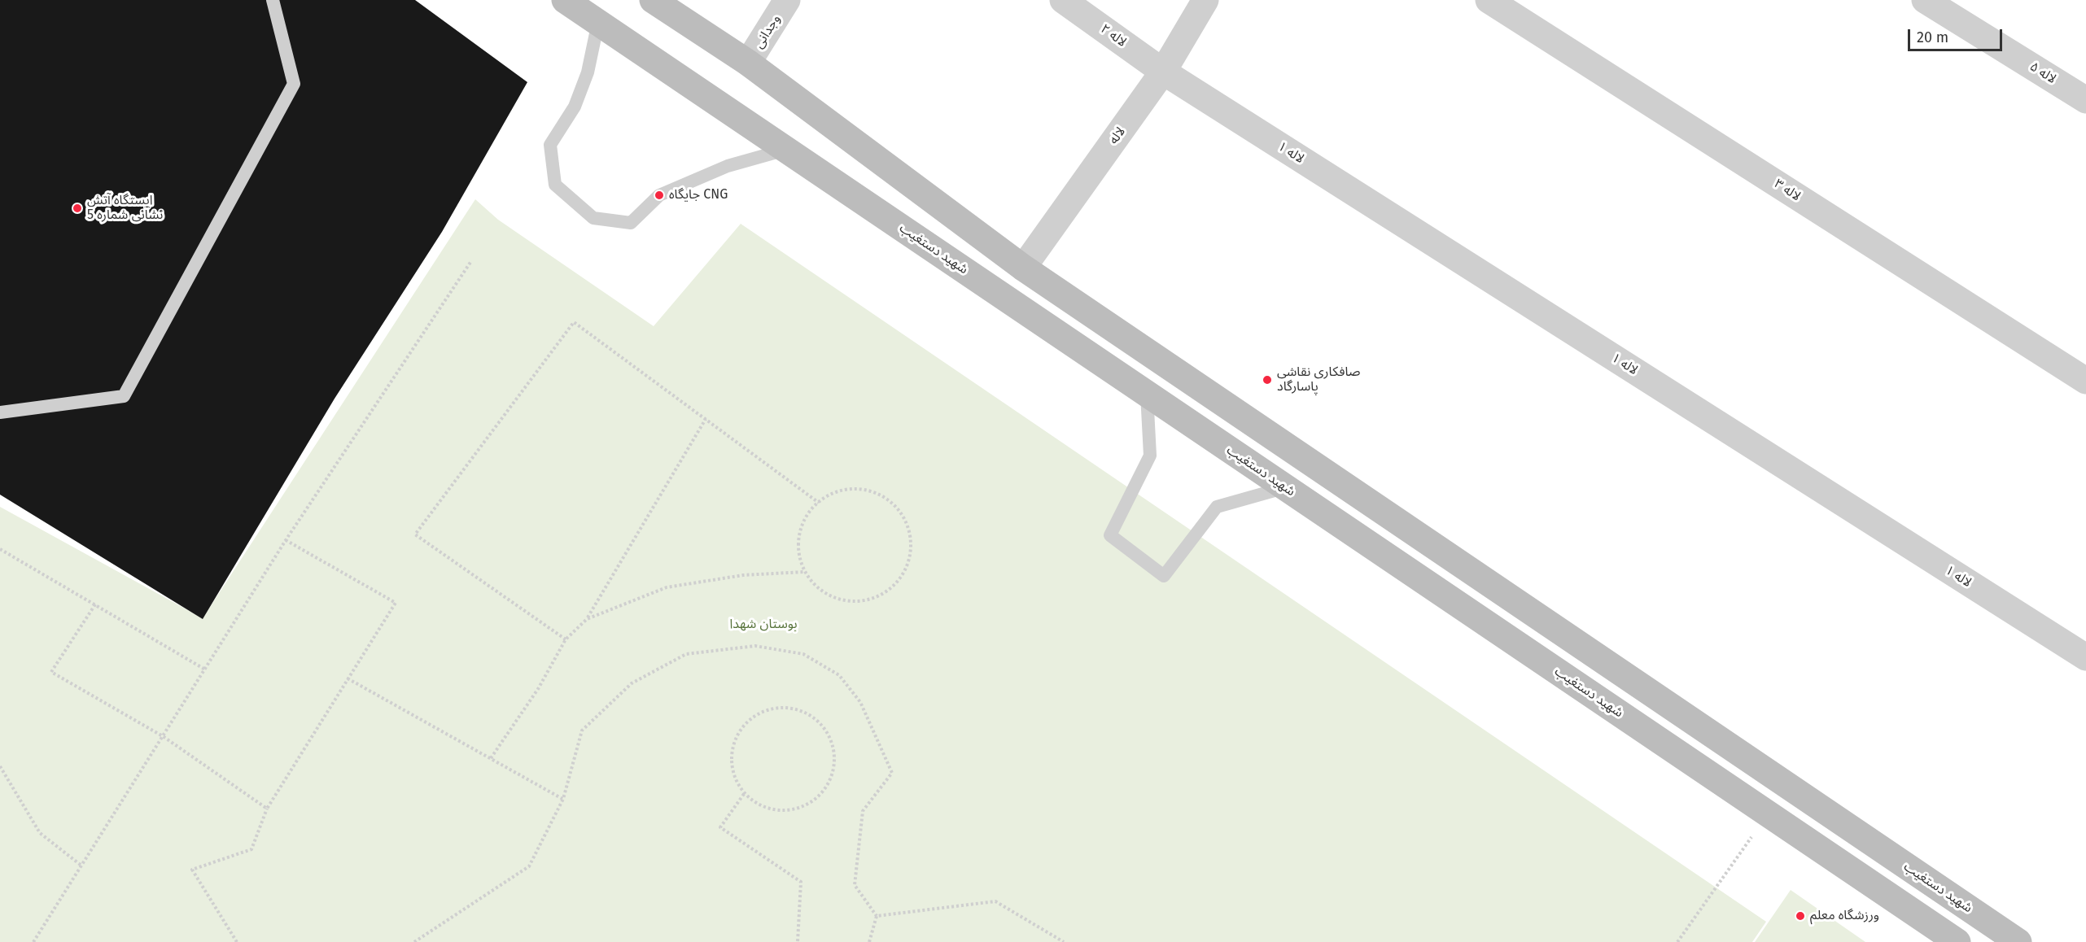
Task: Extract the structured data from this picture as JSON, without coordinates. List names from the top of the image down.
{
  "streets": {
    "main road": ["شهید دستغیب"],
    "street": [
      "وجدانی",
      "لاله ۲",
      "لاله ۵",
      "لاله",
      "لاله ۱",
      "لاله ۳"
    ]
  },
  "crossings": [
    ["وجدانی", "شهید دستغیب"],
    ["لاله ۲", "لاله"],
    ["لاله ۲", "لاله ۱"],
    ["لاله", "لاله ۱"],
    ["لاله", "شهید دستغیب"]
  ],
  "parks": ["بوستان شهدا"],
  "places": [
    "جایگاه CNG",
    "ایستگاه آتش نشانی شماره 5",
    "صافکاری نقاشی پاسارگاد",
    "ورزشگاه معلم"
  ],
  "scale_bar": "20 m"
}
